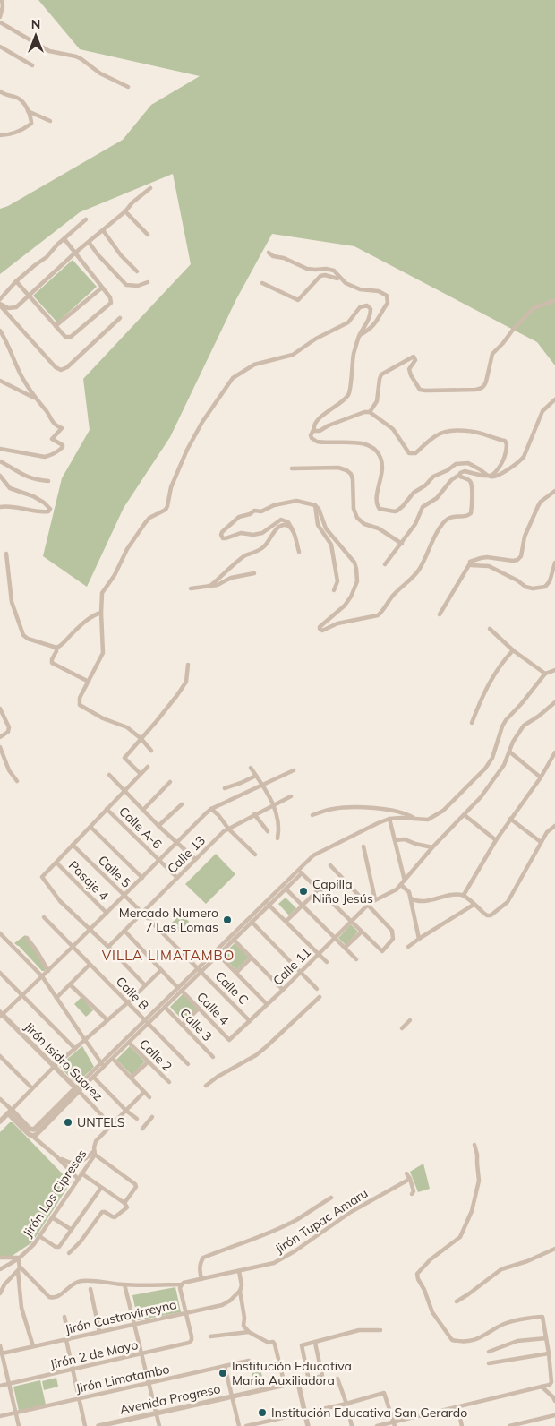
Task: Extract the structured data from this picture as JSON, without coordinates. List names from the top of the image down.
{
  "streets": {
    "street": [
      "Calle A-6",
      "Calle 13",
      "Calle 5",
      "Pasaje 4",
      "Calle 11",
      "Calle C",
      "Calle B",
      "Calle 4",
      "Calle 3",
      "Calle 2",
      "Jirón Isidro Suarez",
      "Jirón Los Cipreses",
      "Jirón Tupac Amaru",
      "Jirón Castrovirreyna",
      "Jirón 2 de Mayo",
      "Jirón Limatambo",
      "Avenida Progreso"
    ]
  },
  "crossings": [
    ["Calle A-6", "Calle 13"],
    ["Calle 13", "Calle 5"],
    ["Calle 13", "Calle C"],
    ["Calle 13", "Calle 4"],
    ["Calle 5", "Calle C"],
    ["Calle 11", "Calle C"],
    ["Calle 11", "Calle 4"],
    ["Jirón Isidro Suarez", "Jirón Los Cipreses"],
    ["Jirón Castrovirreyna", "Jirón 2 de Mayo"]
  ],
  "districts": ["VILLA LIMATAMBO"],
  "places": [
    "Capilla Niño Jesús",
    "Mercado Numero 7 Las Lomas",
    "UNTELS",
    "Institución Educativa Maria Auxiliadora",
    "Institución Educativa San Gerardo"
  ],
  "north": "top"
}
